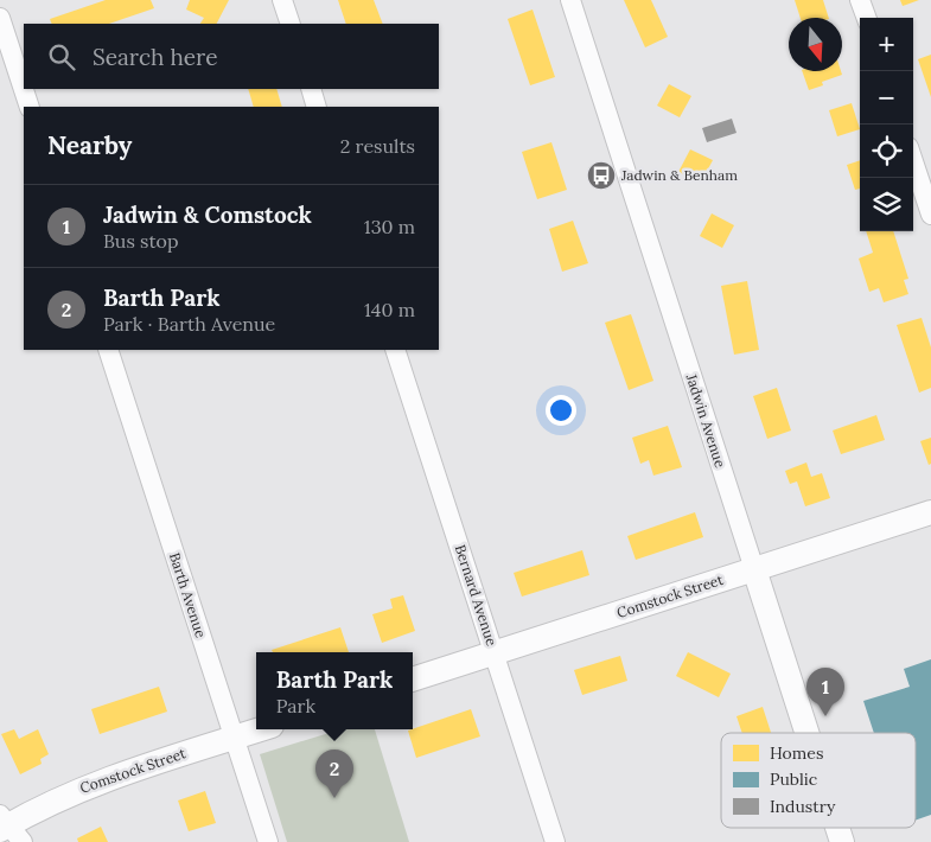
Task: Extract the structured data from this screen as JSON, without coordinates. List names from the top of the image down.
{
  "streets": {
    "street": [
      "Jadwin Avenue",
      "Barth Avenue",
      "Bernard Avenue",
      "Comstock Street"
    ]
  },
  "crossings": [
    ["Jadwin Avenue", "Comstock Street"],
    ["Barth Avenue", "Comstock Street"],
    ["Bernard Avenue", "Comstock Street"]
  ],
  "places": {
    "bus stop": ["Jadwin & Benham"]
  },
  "legend": ["Homes", "Public", "Industry"],
  "north": "bottom",
  "page": {
    "map_buttons": ["+", "−"],
    "search": "Search here",
    "heading": ["Nearby", "2 results"],
    "list": [
      {
        "mark": "1",
        "name": "Jadwin & Comstock",
        "note": "Bus stop",
        "value": "130 m"
      },
      {
        "mark": "2",
        "name": "Barth Park",
        "note": "Park · Barth Avenue",
        "value": "140 m"
      }
    ],
    "popup": ["Barth Park", "Park"],
    "pins": ["1", "2"]
  }
}
